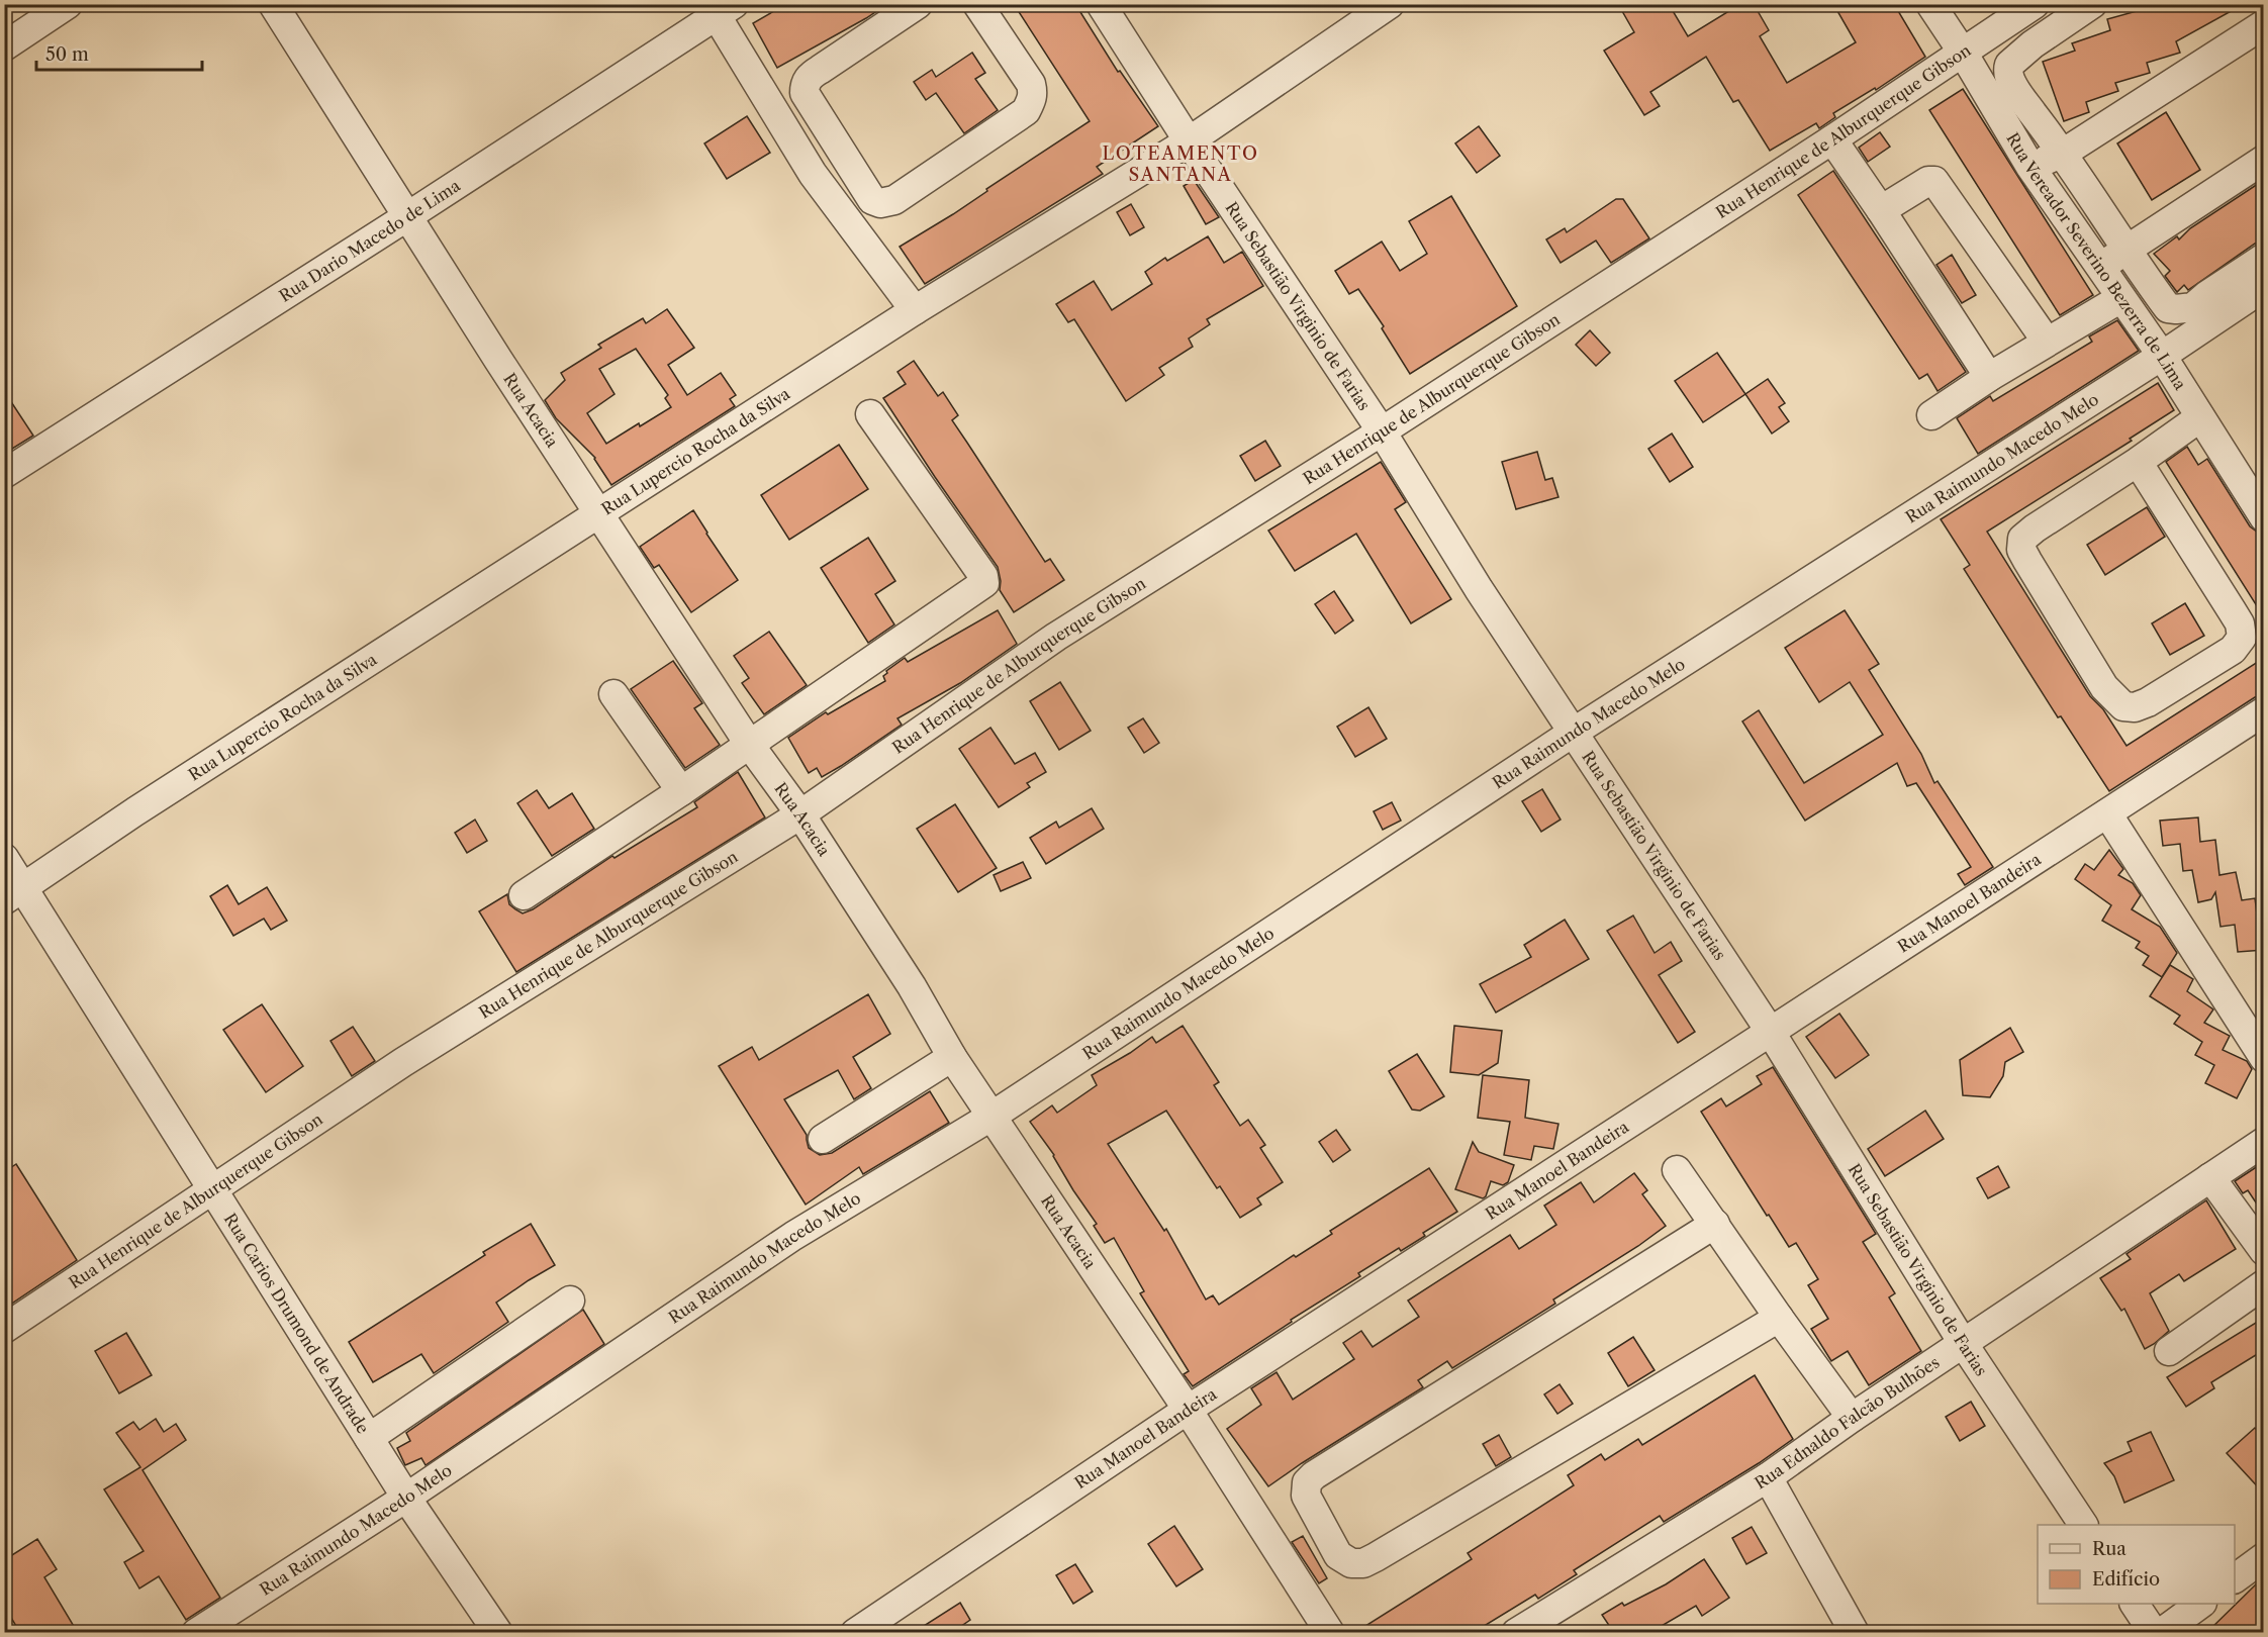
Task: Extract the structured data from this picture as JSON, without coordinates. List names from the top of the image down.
{
  "streets": {
    "street": [
      "Rua Henrique de Alburquerque Gibson",
      "Rua Dario Macedo de Lima",
      "Rua Vereador Severino Bezerra de Lima",
      "Rua Sebastião Virginio de Farias",
      "Rua Acacia",
      "Rua Lupercio Rocha da Silva",
      "Rua Raimundo Macedo Melo",
      "Rua Manoel Bandeira",
      "Rua Carios Drumond de Andrade",
      "Rua Ednaldo Falcão Bulhões"
    ]
  },
  "crossings": [
    ["Rua Henrique de Alburquerque Gibson", "Rua Vereador Severino Bezerra de Lima"],
    ["Rua Henrique de Alburquerque Gibson", "Rua Sebastião Virginio de Farias"],
    ["Rua Henrique de Alburquerque Gibson", "Rua Acacia"],
    ["Rua Henrique de Alburquerque Gibson", "Rua Carios Drumond de Andrade"],
    ["Rua Dario Macedo de Lima", "Rua Acacia"],
    ["Rua Vereador Severino Bezerra de Lima", "Rua Raimundo Macedo Melo"],
    ["Rua Sebastião Virginio de Farias", "Rua Lupercio Rocha da Silva"],
    ["Rua Sebastião Virginio de Farias", "Rua Raimundo Macedo Melo"],
    ["Rua Sebastião Virginio de Farias", "Rua Manoel Bandeira"],
    ["Rua Sebastião Virginio de Farias", "Rua Ednaldo Falcão Bulhões"],
    ["Rua Acacia", "Rua Lupercio Rocha da Silva"],
    ["Rua Acacia", "Rua Raimundo Macedo Melo"],
    ["Rua Acacia", "Rua Manoel Bandeira"],
    ["Rua Lupercio Rocha da Silva", "Rua Carios Drumond de Andrade"],
    ["Rua Raimundo Macedo Melo", "Rua Carios Drumond de Andrade"]
  ],
  "districts": ["LOTEAMENTO SANTANA"],
  "legend": ["Rua", "Edifício"],
  "scale_bar": "50 m"
}
